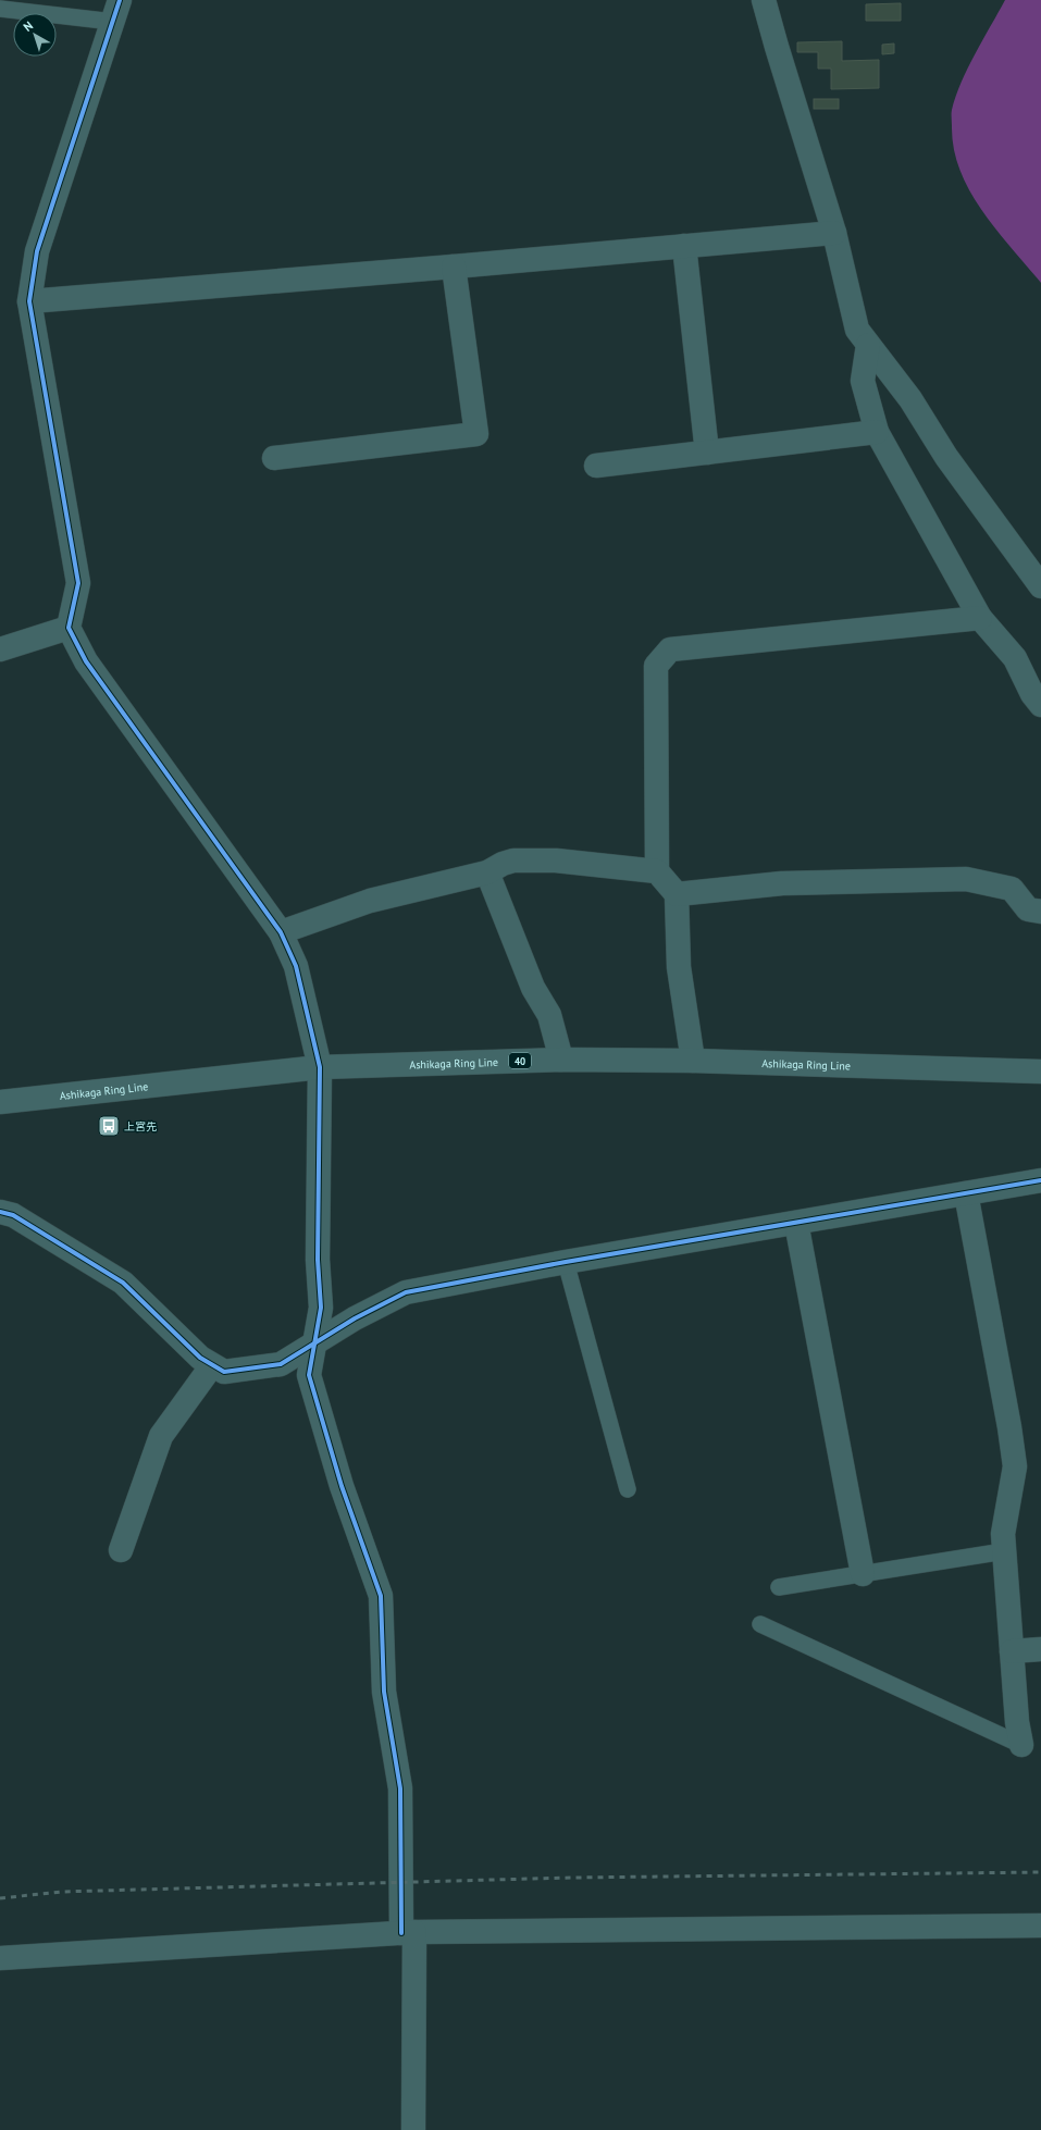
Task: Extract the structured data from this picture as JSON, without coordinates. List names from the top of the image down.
{
  "streets": {
    "main road": ["40", "Ashikaga Ring Line"]
  },
  "places": {
    "bus stop": ["上宮先"]
  },
  "north": "top left"
}
